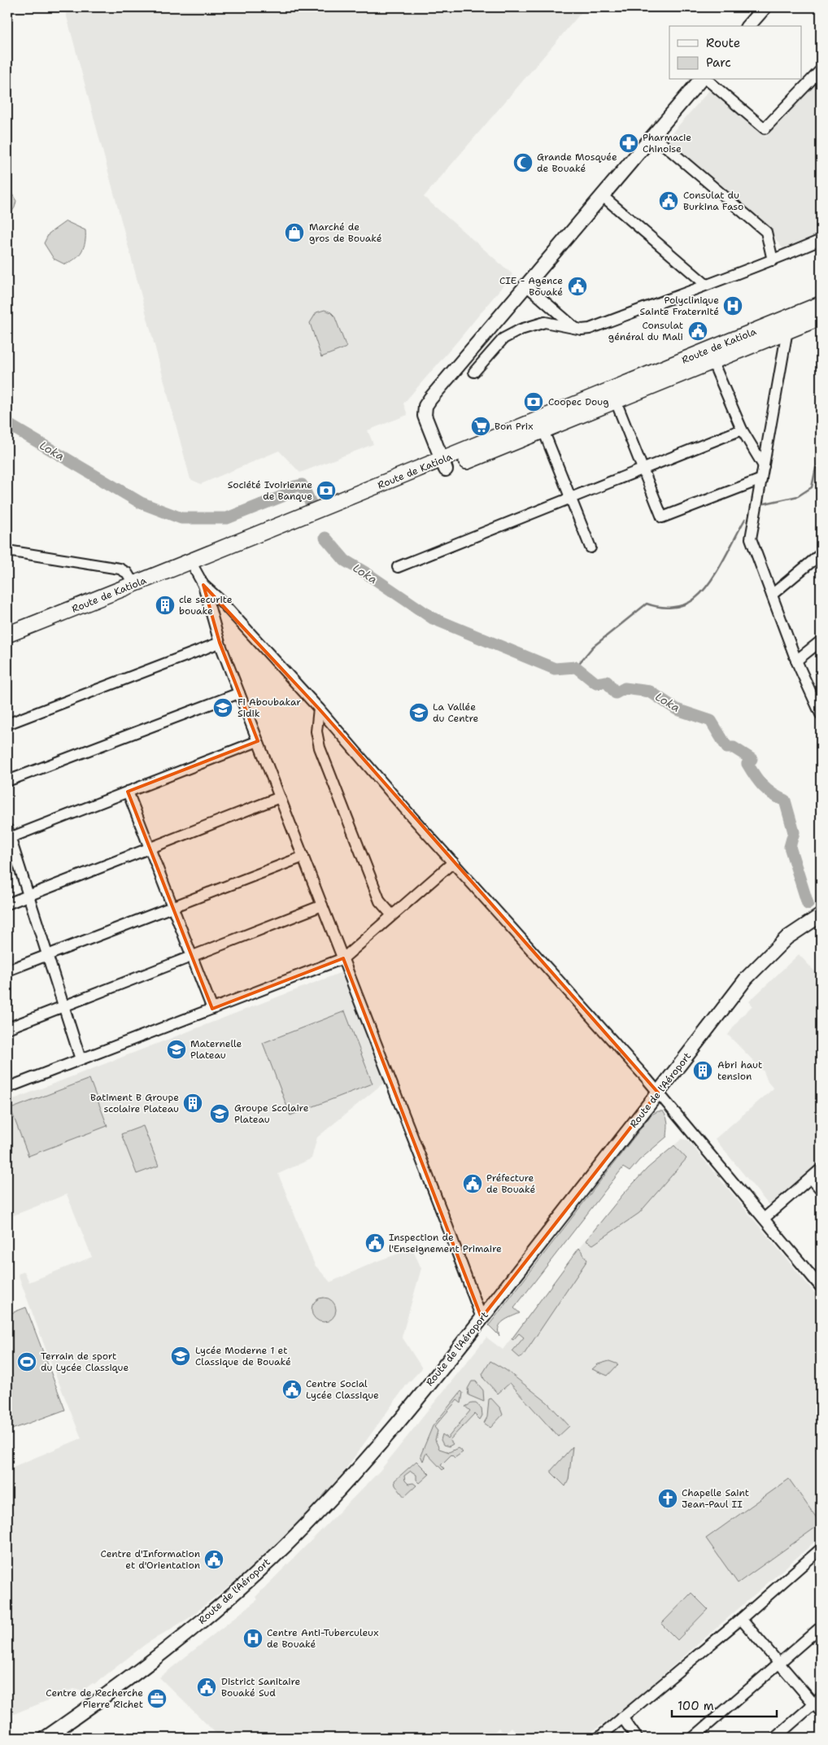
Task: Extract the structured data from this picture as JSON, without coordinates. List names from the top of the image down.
{
  "streets": {
    "highway": ["Route de Katiola"],
    "main road": ["Route de l'Aéroport"]
  },
  "water": ["Loka"],
  "places": {
    "pharmacy": ["Pharmacie Chinoise"],
    "mosque": ["Grande Mosquée de Bouaké"],
    "public building": [
      "Consulat du Burkina Faso",
      "CIE - Agence Bouaké",
      "Consulat général du Mali",
      "Préfecture de Bouaké",
      "Inspection de l'Enseignement Primaire",
      "Centre Social Lycée Classique",
      "Centre d'Information et d'Orientation",
      "District Sanitaire Bouaké Sud"
    ],
    "shop": ["Marché de gros de Bouaké"],
    "hospital": ["Polyclinique Sainte Fraternité", "Centre Anti-Tuberculeux de Bouaké"],
    "bank": ["Coopec Doug", "Société Ivoirienne de Banque"],
    "supermarket": ["Bon Prix"],
    "building": ["cle securite bouake", "Abri haut tension", "Batiment B Groupe scolaire Plateau"],
    "school or university": [
      "Fi Aboubakar Sidik",
      "La Vallée du Centre",
      "Maternelle Plateau",
      "Groupe Scolaire Plateau",
      "Lycée Moderne 1 et Classique de Bouaké"
    ],
    "sports": ["Terrain de sport du Lycée Classique"],
    "church": ["Chapelle Saint Jean-Paul II"],
    "office": ["Centre de Recherche Pierre Richet"]
  },
  "legend": ["Route", "Parc"],
  "scale_bar": "100 m"
}
